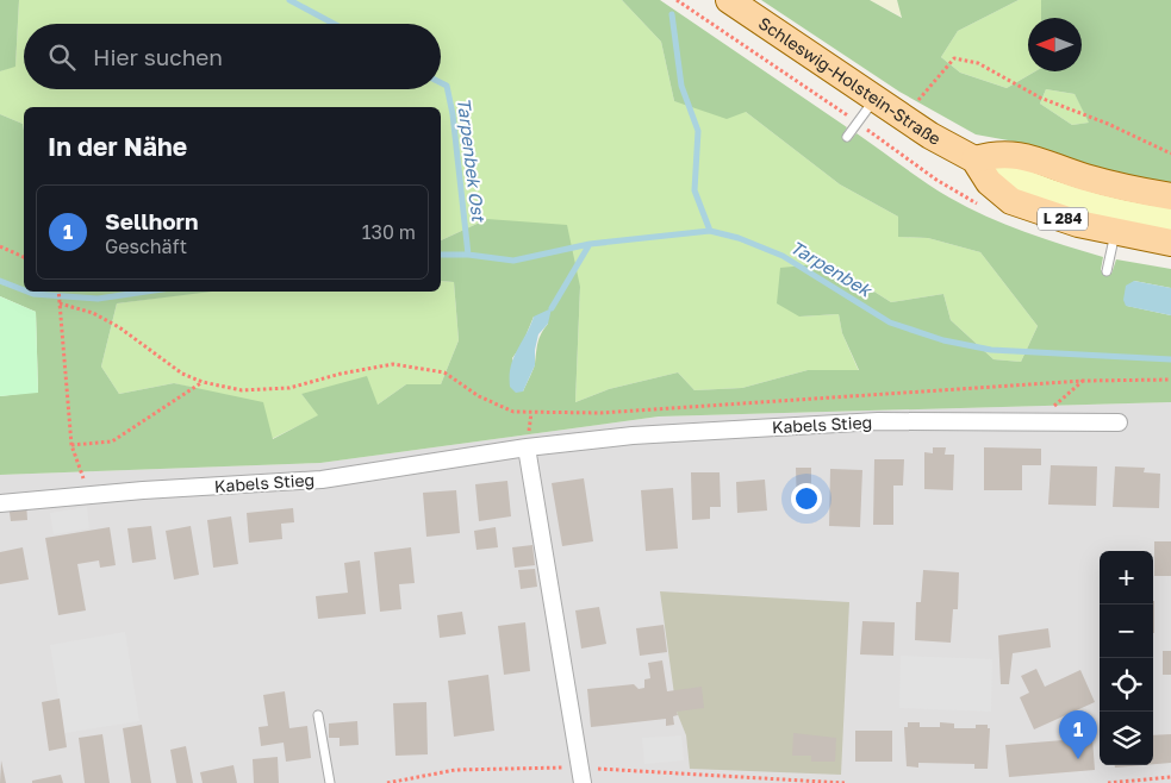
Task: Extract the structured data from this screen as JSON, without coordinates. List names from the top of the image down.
{
  "streets": {
    "main road": ["Schleswig-Holstein-Straße", "L 284"],
    "street": ["Kabels Stieg"]
  },
  "water": ["Tarpenbek Ost", "Tarpenbek"],
  "north": "left",
  "page": {
    "search": "Hier suchen",
    "heading": "In der Nähe",
    "list": [
      {
        "mark": "1",
        "name": "Sellhorn",
        "note": "Geschäft",
        "value": "130 m"
      }
    ],
    "map_buttons": ["+", "−"],
    "pins": "1"
  }
}
